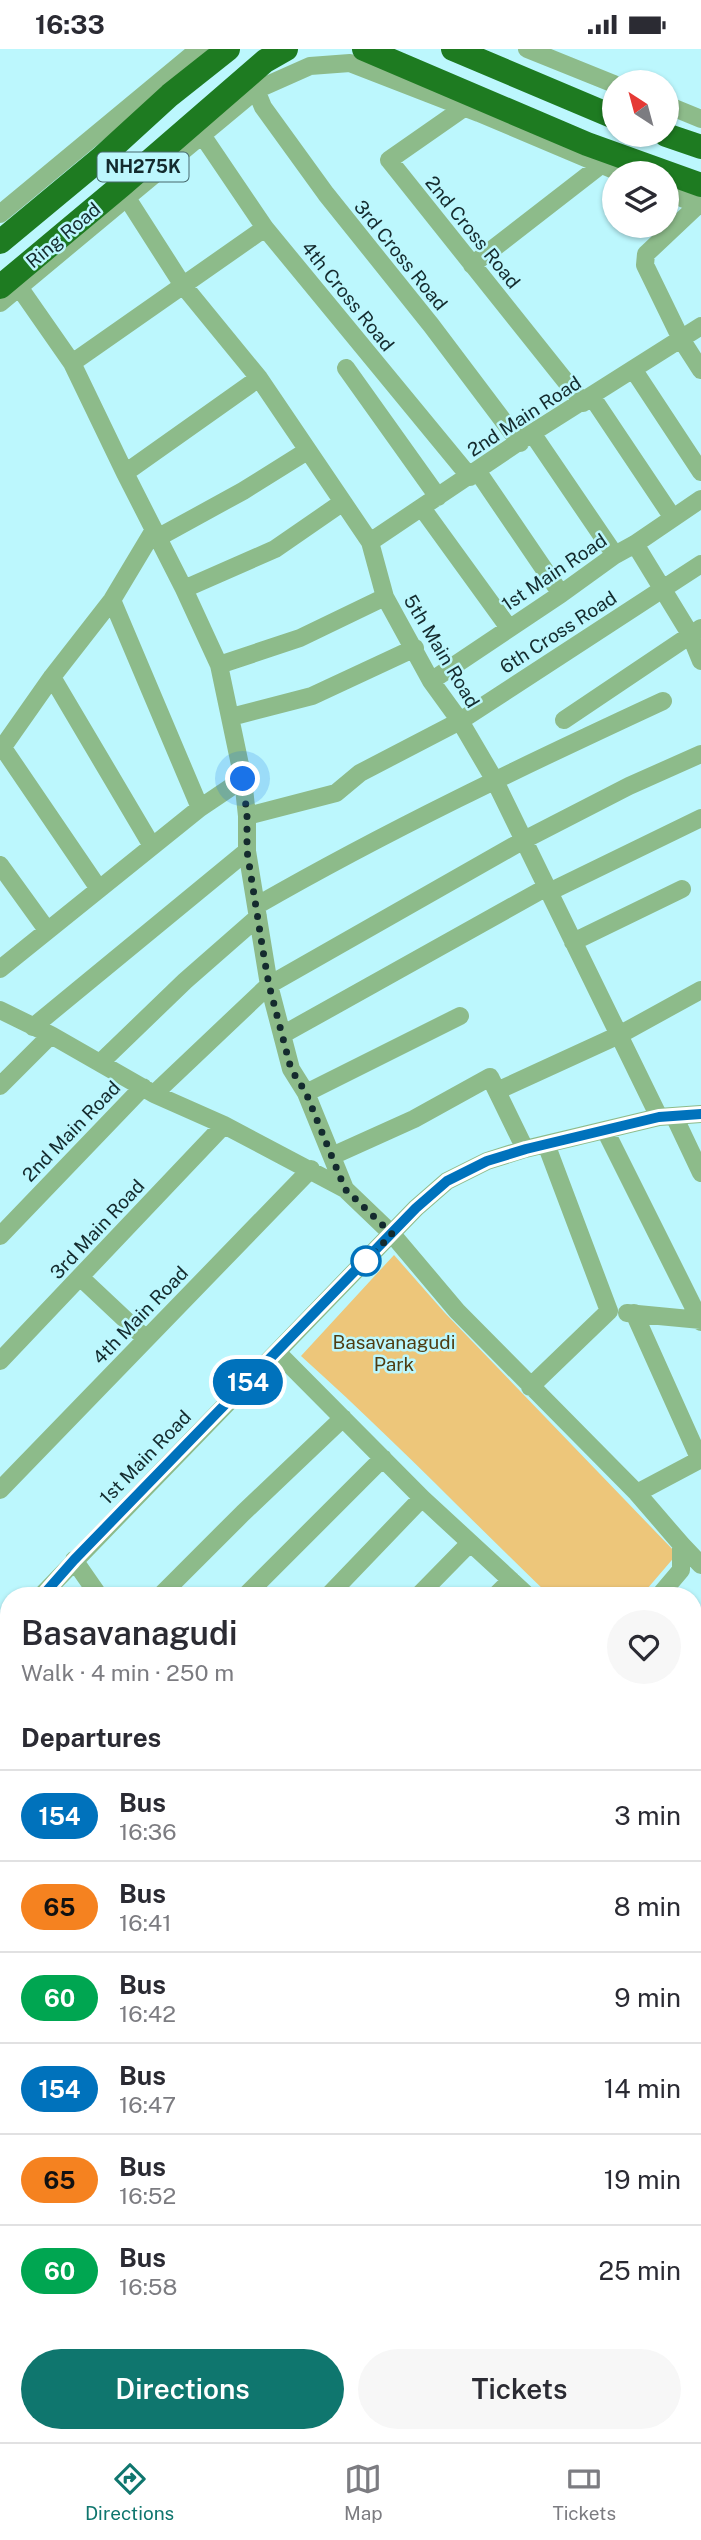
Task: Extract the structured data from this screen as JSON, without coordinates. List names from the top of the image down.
{
  "streets": {
    "highway": ["NH275K", "Ring Road"],
    "street": [
      "2nd Cross Road",
      "3rd Cross Road",
      "4th Cross Road",
      "2nd Main Road",
      "1st Main Road",
      "6th Cross Road",
      "5th Main Road",
      "3rd Main Road",
      "4th Main Road"
    ]
  },
  "crossings": [
    ["2nd Cross Road", "2nd Main Road"],
    ["2nd Cross Road", "1st Main Road"],
    ["3rd Cross Road", "2nd Main Road"],
    ["3rd Cross Road", "1st Main Road"],
    ["4th Cross Road", "2nd Main Road"],
    ["4th Cross Road", "1st Main Road"],
    ["2nd Main Road", "5th Main Road"],
    ["1st Main Road", "5th Main Road"],
    ["6th Cross Road", "5th Main Road"]
  ],
  "parks": ["Basavanagudi Park"],
  "lines": ["bus line 154"],
  "north": "top left",
  "page": {
    "status": "16:33",
    "on_map": "154",
    "heading": [
      ["Basavanagudi", "Walk · 4 min · 250 m"],
      "Departures"
    ],
    "list": [
      {
        "mark": "154",
        "name": "Bus",
        "note": "16:36",
        "value": "3 min"
      },
      {
        "mark": "65",
        "name": "Bus",
        "note": "16:41",
        "value": "8 min"
      },
      {
        "mark": "60",
        "name": "Bus",
        "note": "16:42",
        "value": "9 min"
      },
      {
        "mark": "154",
        "name": "Bus",
        "note": "16:47",
        "value": "14 min"
      },
      {
        "mark": "65",
        "name": "Bus",
        "note": "16:52",
        "value": "19 min"
      },
      {
        "mark": "60",
        "name": "Bus",
        "note": "16:58",
        "value": "25 min"
      }
    ],
    "buttons": ["Directions", "Tickets"],
    "tabs": ["Directions", "Map", "Tickets"]
  }
}
